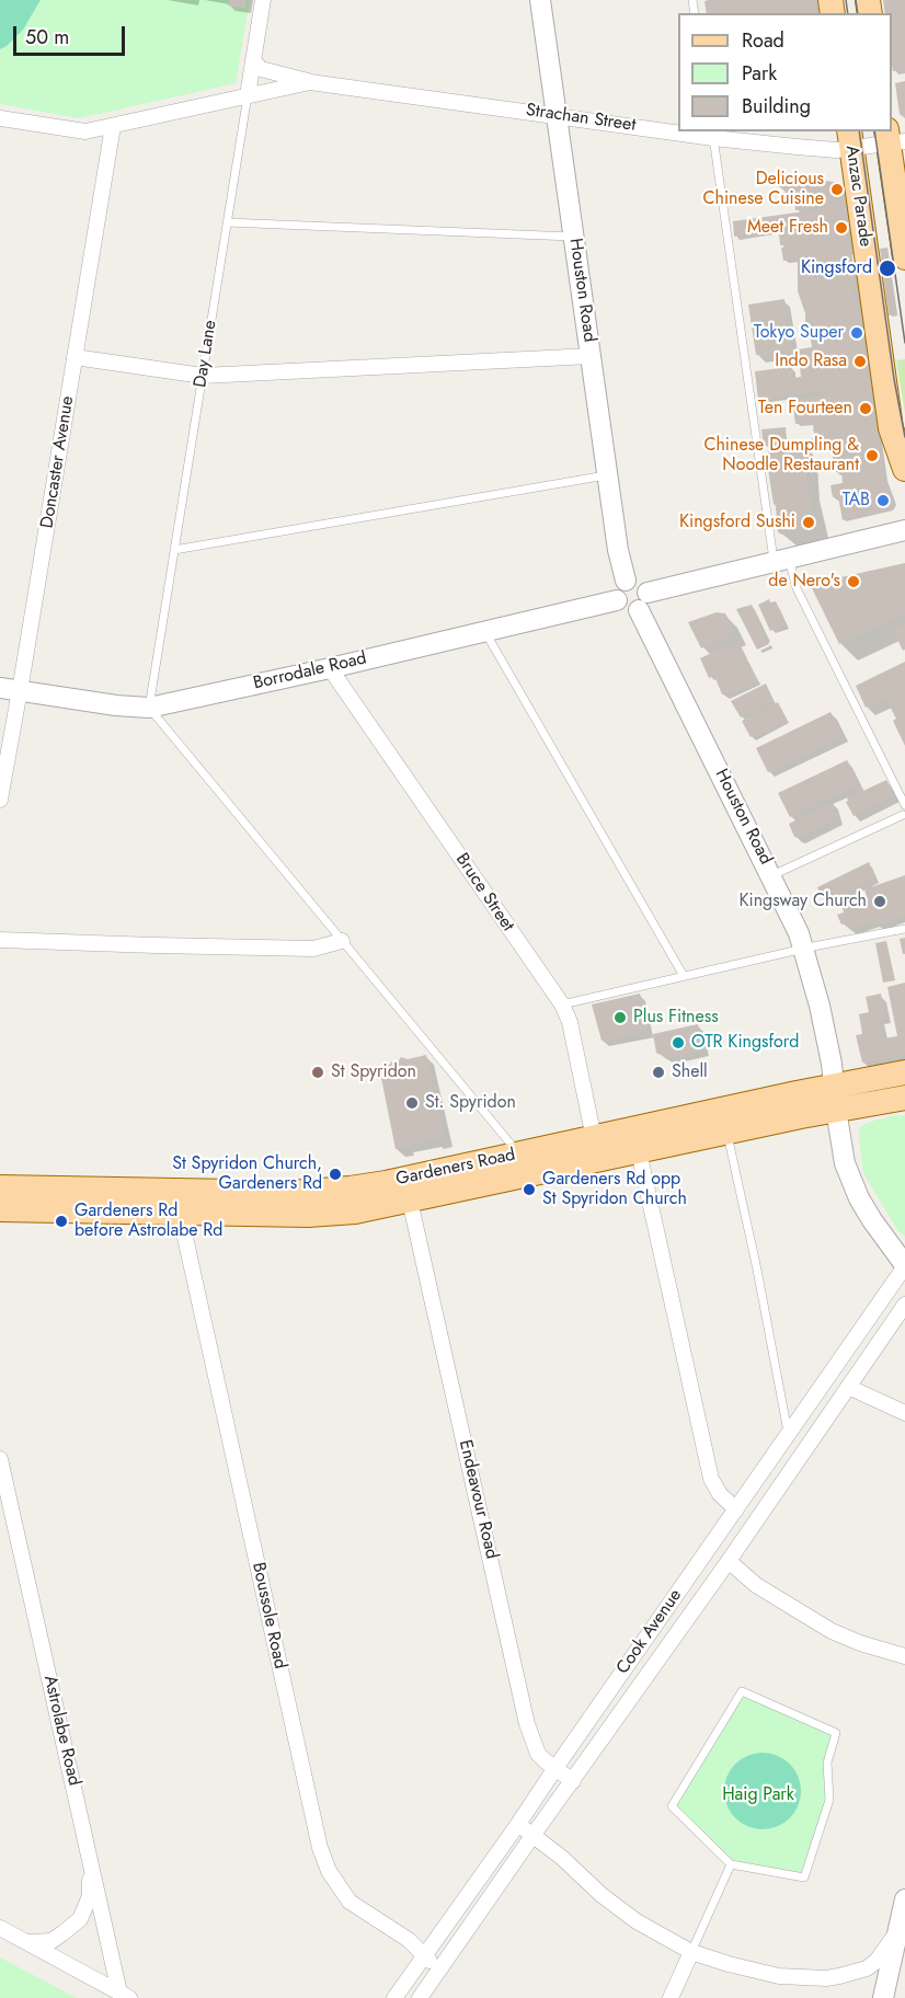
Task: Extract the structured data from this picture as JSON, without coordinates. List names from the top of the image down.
{
  "streets": {
    "main road": ["Anzac Parade", "Gardeners Road"],
    "street": [
      "Strachan Street",
      "Houston Road",
      "Day Lane",
      "Doncaster Avenue",
      "Borrodale Road",
      "Bruce Street",
      "Endeavour Road",
      "Boussole Road",
      "Cook Avenue",
      "Astrolabe Road"
    ]
  },
  "crossings": [
    ["Strachan Street", "Anzac Parade"],
    ["Strachan Street", "Houston Road"],
    ["Strachan Street", "Day Lane"],
    ["Strachan Street", "Doncaster Avenue"],
    ["Houston Road", "Borrodale Road"],
    ["Houston Road", "Gardeners Road"],
    ["Houston Road", "Cook Avenue"],
    ["Day Lane", "Borrodale Road"],
    ["Doncaster Avenue", "Borrodale Road"],
    ["Borrodale Road", "Bruce Street"],
    ["Bruce Street", "Gardeners Road"],
    ["Gardeners Road", "Endeavour Road"],
    ["Gardeners Road", "Boussole Road"],
    ["Endeavour Road", "Cook Avenue"],
    ["Boussole Road", "Cook Avenue"]
  ],
  "parks": ["Haig Park"],
  "places": [
    "Delicious Chinese Cuisine",
    "Meet Fresh",
    "Kingsford",
    "Tokyo Super",
    "Indo Rasa",
    "Ten Fourteen",
    "Chinese Dumpling & Noodle Restaurant",
    "TAB",
    "Kingsford Sushi",
    "de Nero's",
    "Kingsway Church",
    "Plus Fitness",
    "OTR Kingsford",
    "St Spyridon",
    "Shell",
    "St. Spyridon",
    "St Spyridon Church, Gardeners Rd",
    "Gardeners Rd opp St Spyridon Church",
    "Gardeners Rd before Astrolabe Rd"
  ],
  "legend": ["Road", "Park", "Building"],
  "scale_bar": "50 m"
}
